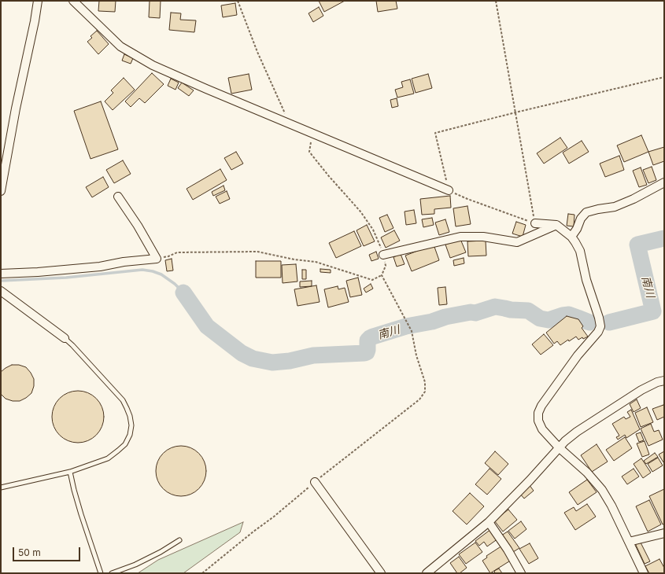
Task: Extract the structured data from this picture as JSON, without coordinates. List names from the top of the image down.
{
  "water": ["南川"],
  "scale_bar": "50 m"
}
